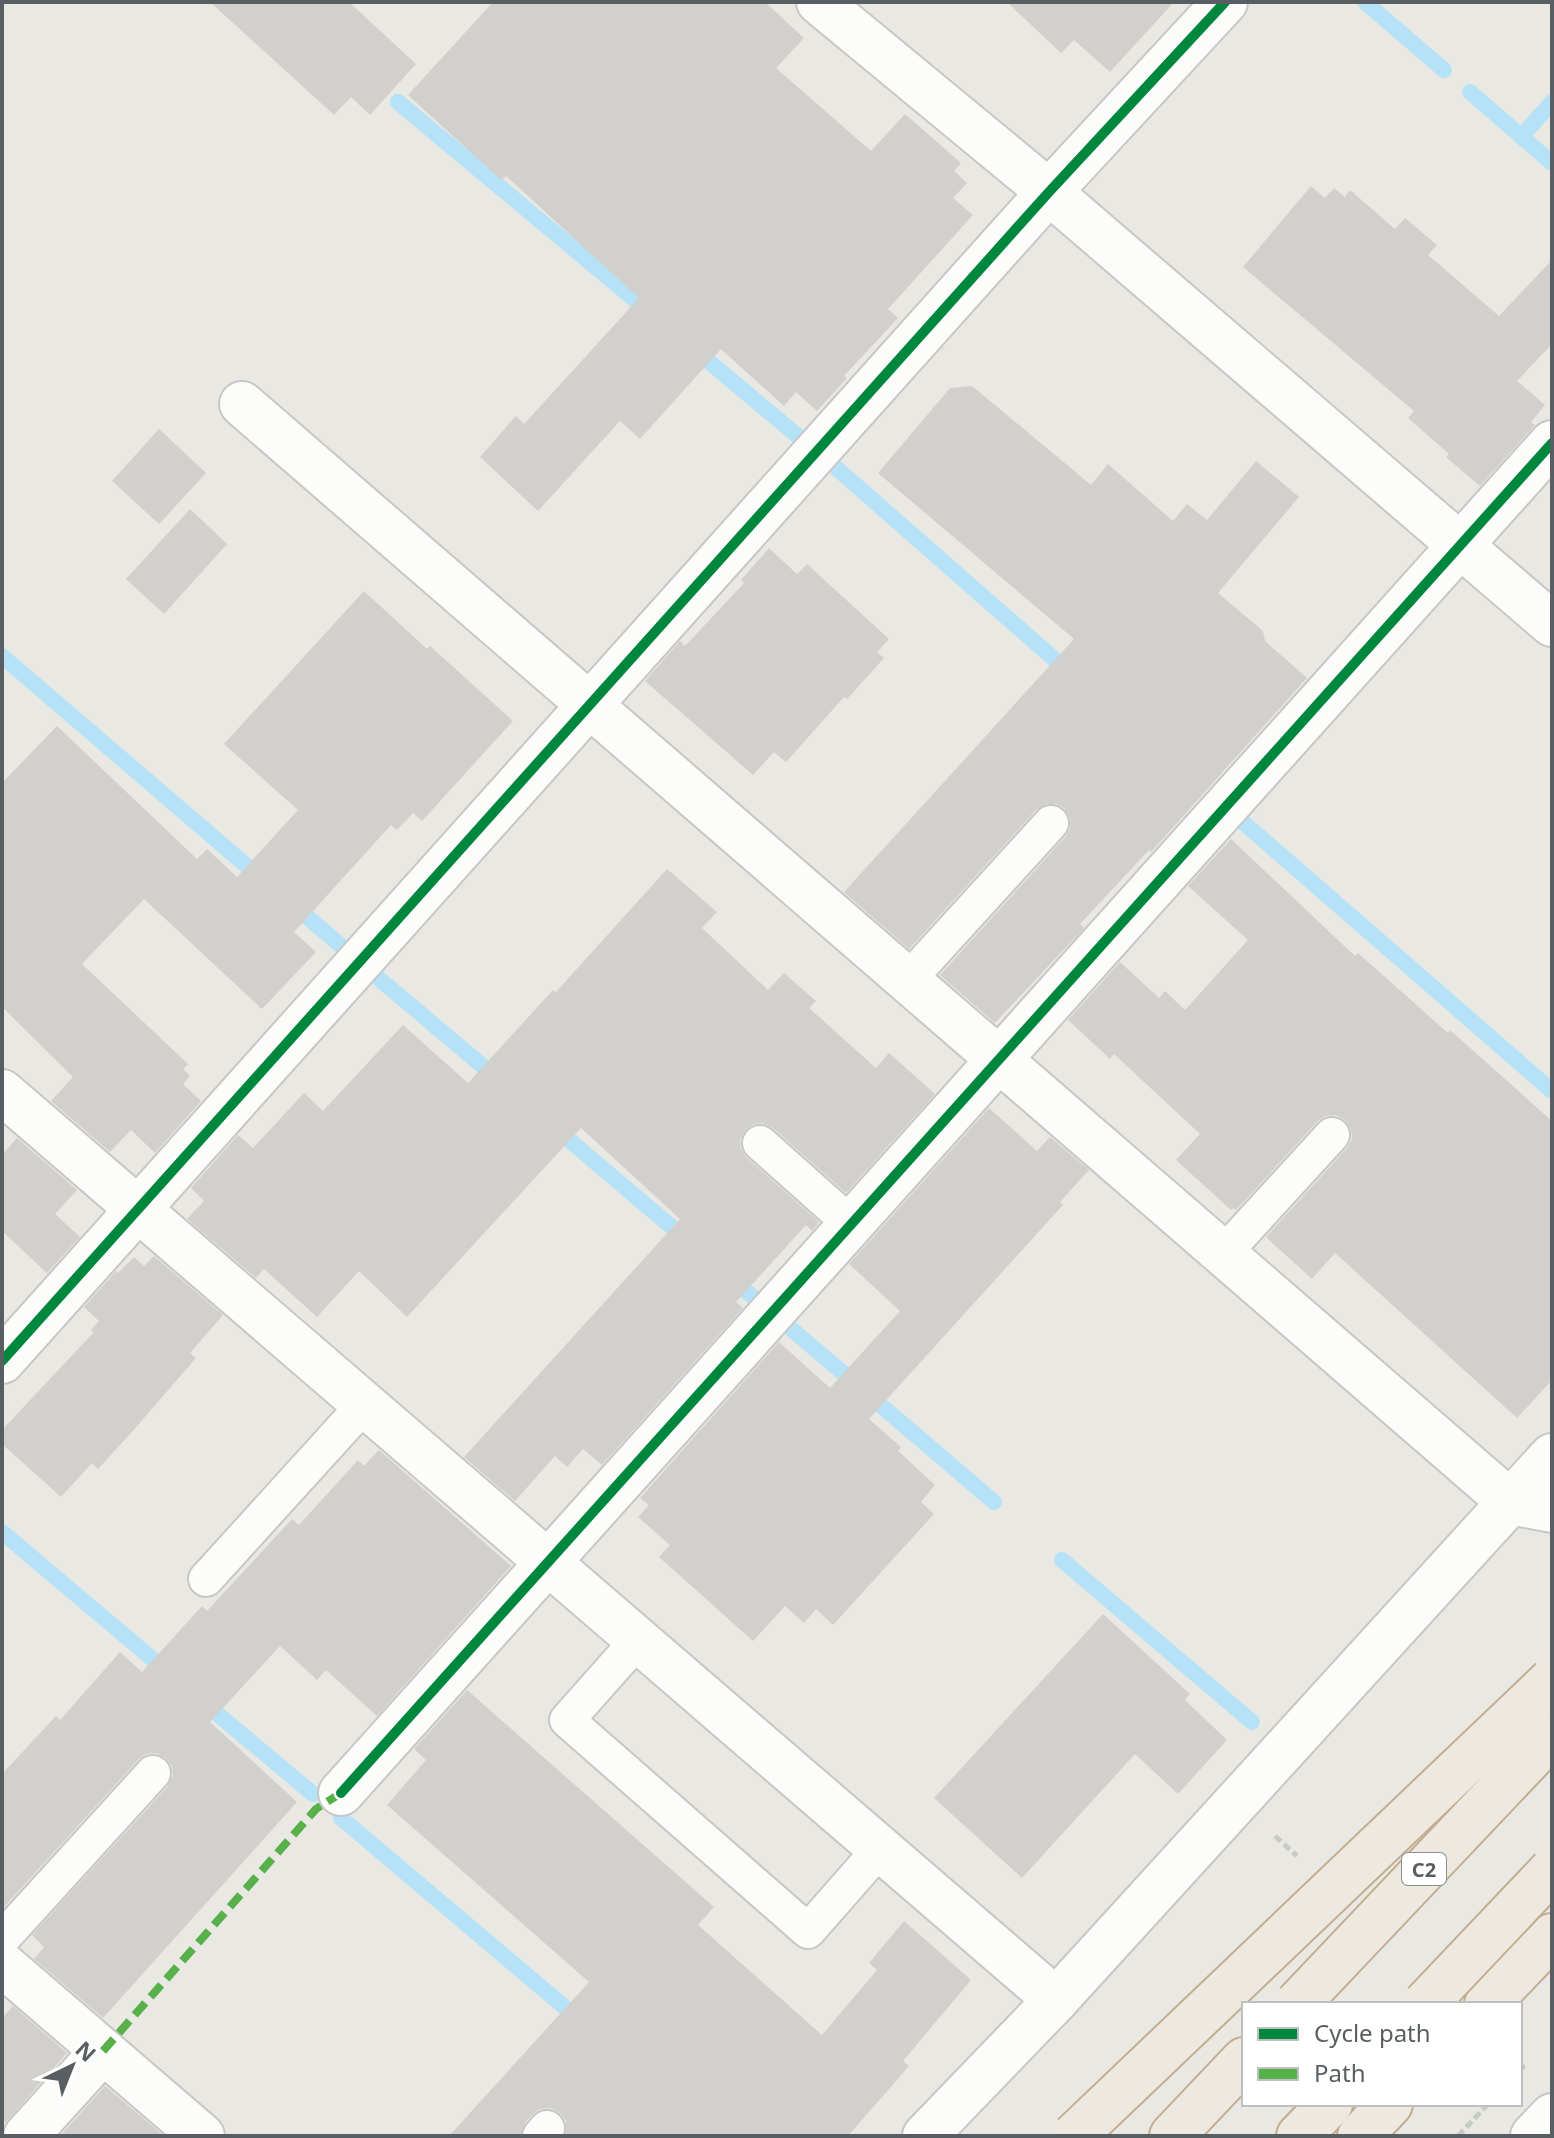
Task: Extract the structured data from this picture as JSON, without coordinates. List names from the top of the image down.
{
  "streets": {
    "highway": ["C2"]
  },
  "legend": ["Cycle path", "Path"],
  "north": "top right"
}
